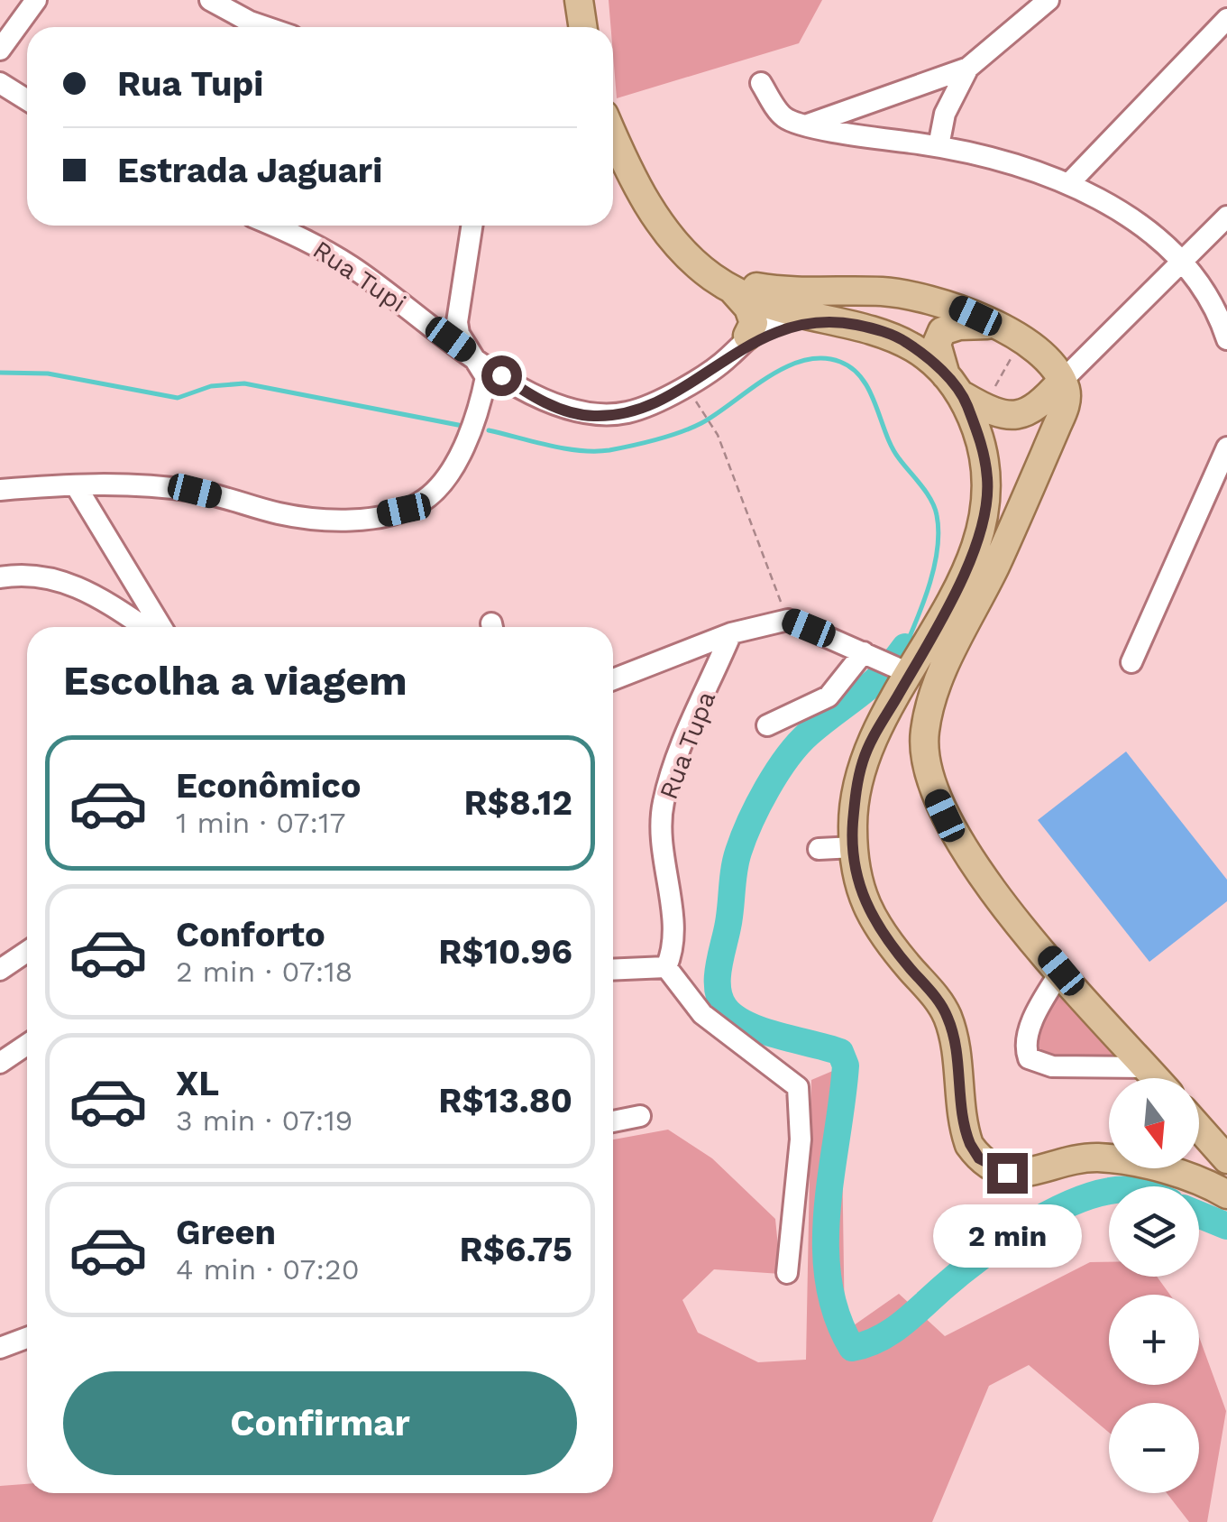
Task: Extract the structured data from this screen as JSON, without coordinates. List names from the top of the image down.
{
  "streets": {
    "street": ["Rua Tupi", "Rua Tupa"]
  },
  "north": "bottom",
  "page": {
    "banner": ["Rua Tupi", "Estrada Jaguari"],
    "heading": "Escolha a viagem",
    "list": [
      {
        "name": "Econômico",
        "note": "1 min · 07:17",
        "value": "R$8.12"
      },
      {
        "name": "Conforto",
        "note": "2 min · 07:18",
        "value": "R$10.96"
      },
      {
        "name": "XL",
        "note": "3 min · 07:19",
        "value": "R$13.80"
      },
      {
        "name": "Green",
        "note": "4 min · 07:20",
        "value": "R$6.75"
      }
    ],
    "map_buttons": ["+", "−"],
    "bubble": "2 min",
    "buttons": "Confirmar"
  }
}
